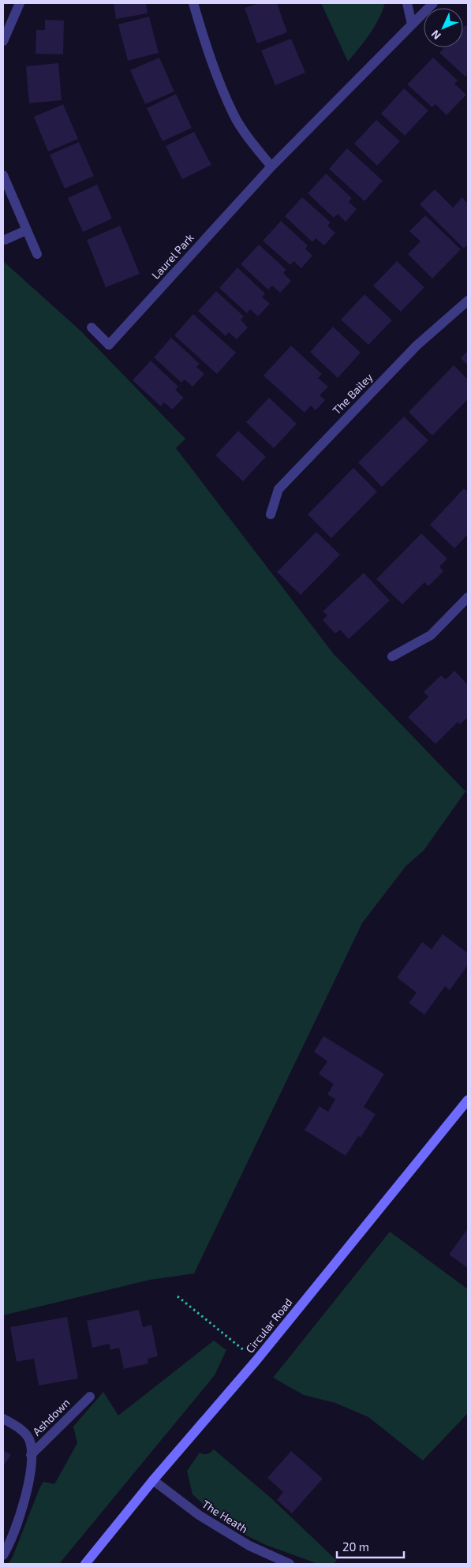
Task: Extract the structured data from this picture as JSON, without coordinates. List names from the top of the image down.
{
  "streets": {
    "street": [
      "Laurel Park",
      "The Bailey",
      "Circular Road",
      "Ashdown",
      "The Heath"
    ]
  },
  "crossings": [
    ["Circular Road", "The Heath"]
  ],
  "scale_bar": "20 m",
  "north": "bottom left"
}
